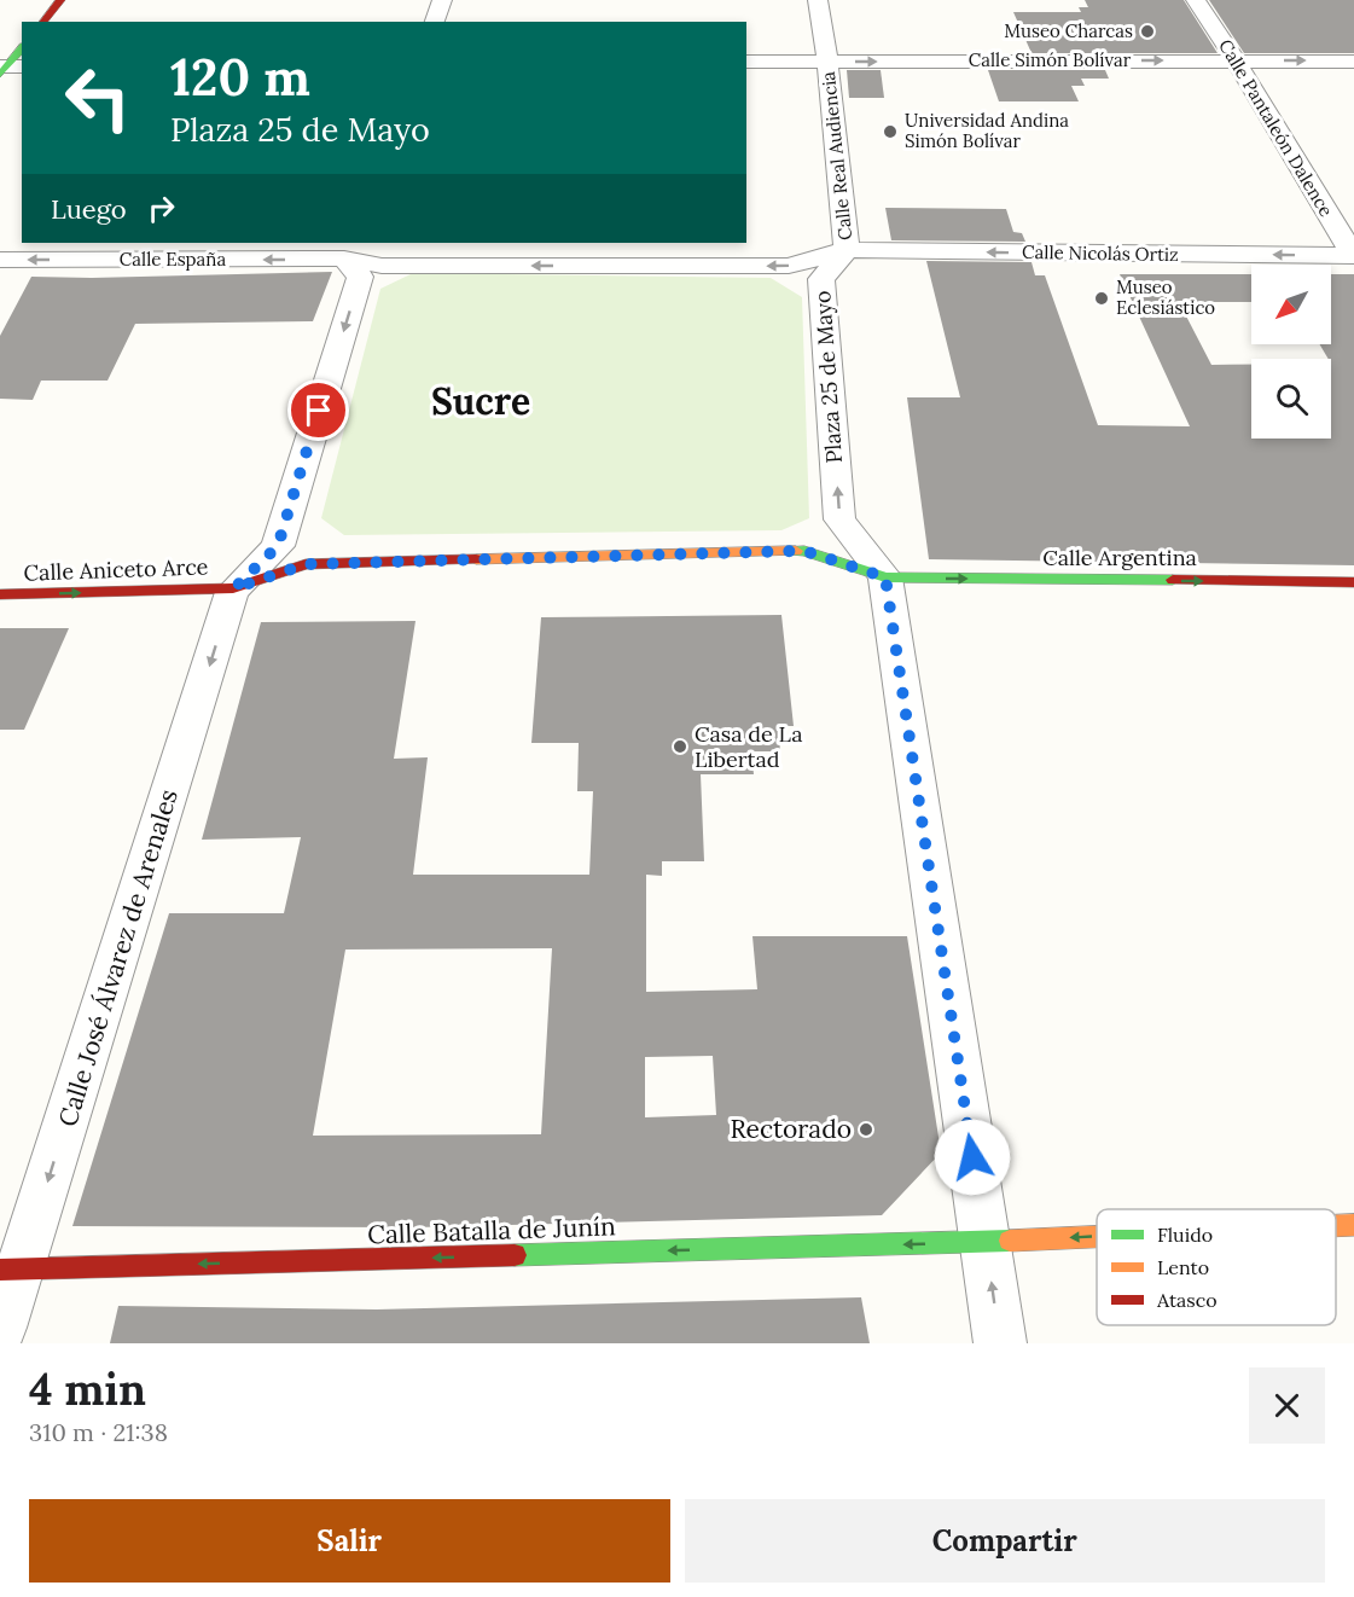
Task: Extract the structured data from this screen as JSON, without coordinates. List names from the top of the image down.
{
  "streets": {
    "main road": ["Calle Argentina", "Calle Aniceto Arce", "Calle Batalla de Junín"],
    "street": [
      "Calle Simón Bolívar",
      "Calle Pantaleón Dalence",
      "Calle Real Audiencia",
      "Calle Nicolás Ortiz",
      "Calle España",
      "Plaza 25 de Mayo",
      "Calle José Álvarez de Arenales"
    ]
  },
  "crossings": [
    ["Calle Simón Bolívar", "Calle Pantaleón Dalence"],
    ["Calle Simón Bolívar", "Calle Real Audiencia"],
    ["Calle Pantaleón Dalence", "Calle Nicolás Ortiz"],
    ["Calle Real Audiencia", "Calle Nicolás Ortiz"],
    ["Calle Real Audiencia", "Plaza 25 de Mayo"],
    ["Calle Nicolás Ortiz", "Plaza 25 de Mayo"],
    ["Calle España", "Plaza 25 de Mayo"],
    ["Plaza 25 de Mayo", "Calle Argentina"],
    ["Calle Aniceto Arce", "Calle José Álvarez de Arenales"],
    ["Calle José Álvarez de Arenales", "Calle Batalla de Junín"]
  ],
  "one_way": [
    "Calle Simón Bolívar",
    "Calle Nicolás Ortiz",
    "Calle España",
    "Calle Argentina",
    "Calle Aniceto Arce",
    "Calle José Álvarez de Arenales",
    "Calle Batalla de Junín"
  ],
  "districts": ["Sucre"],
  "places": [
    "Museo Charcas",
    "Universidad Andina Simón Bolívar",
    "Museo Eclesiástico",
    "Casa de La Libertad",
    "Rectorado"
  ],
  "legend": ["Fluido", "Lento", "Atasco"],
  "north": "bottom left",
  "page": {
    "turn": ["120 m", "Plaza 25 de Mayo"],
    "then": "Luego",
    "heading": ["4 min", "310 m · 21:38"],
    "buttons": ["Salir", "Compartir"]
  }
}
